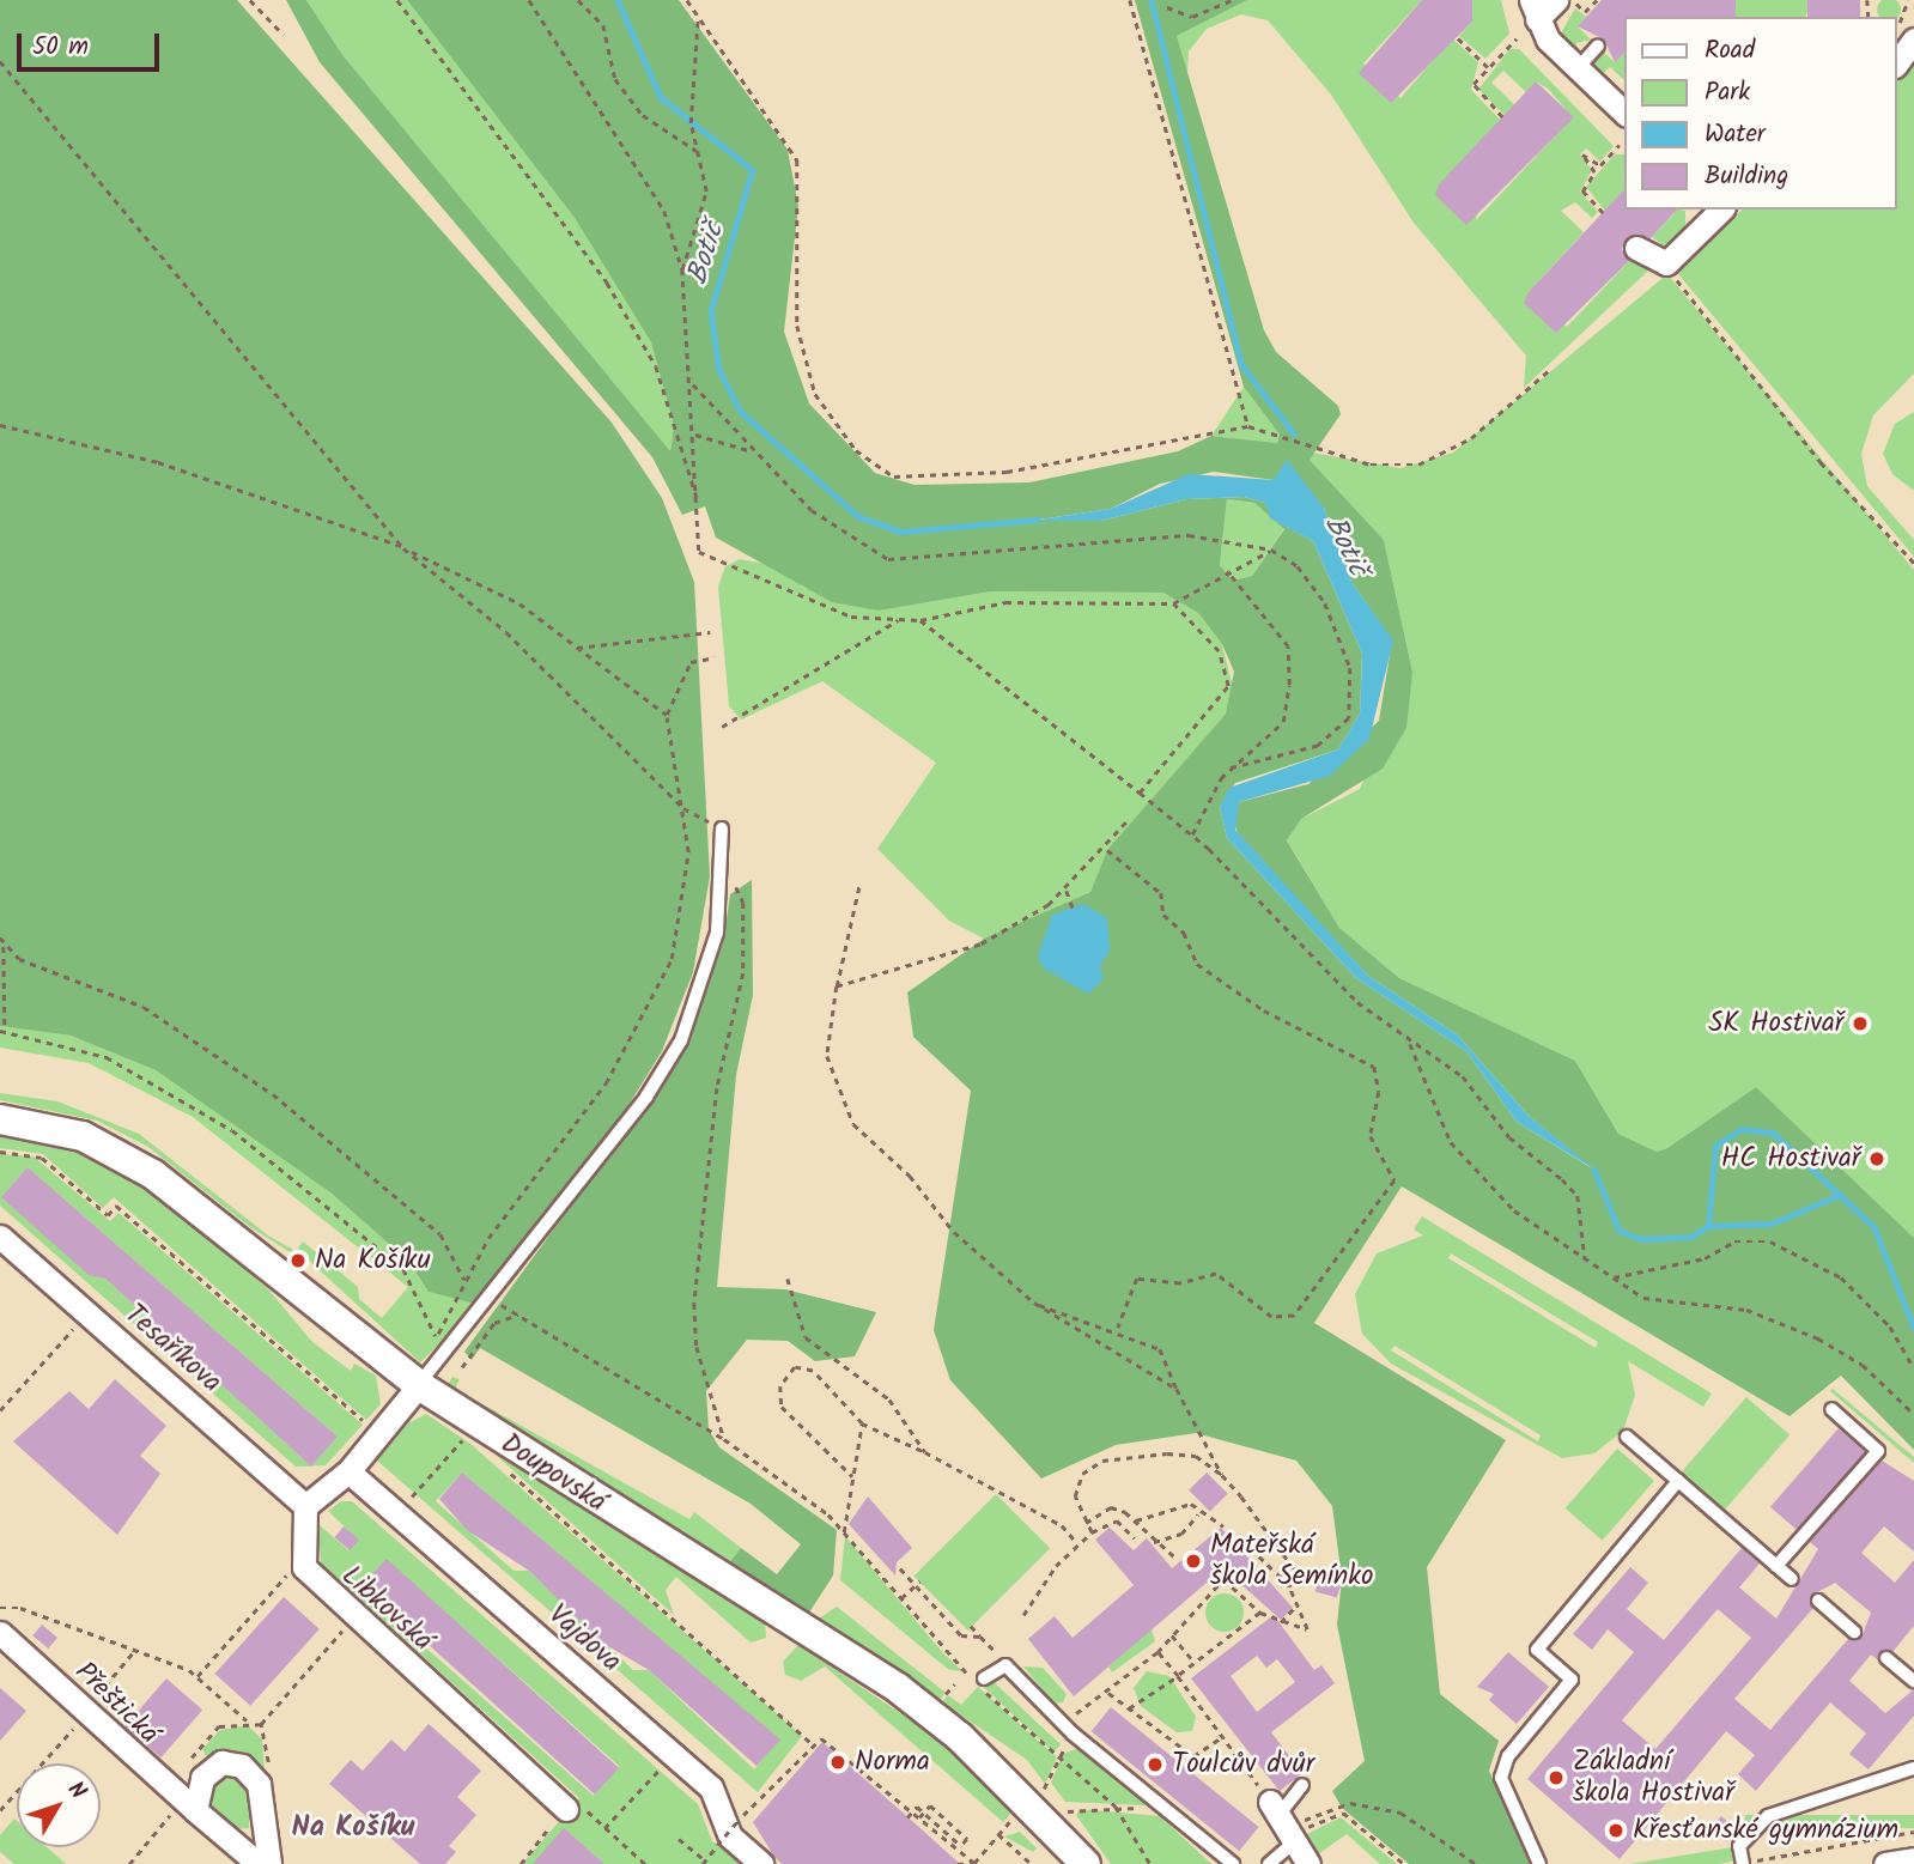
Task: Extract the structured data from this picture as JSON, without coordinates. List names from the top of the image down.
{
  "streets": {
    "street": [
      "Tesaříkova",
      "Doupovská",
      "Libkovská",
      "Vajdova",
      "Přeštická"
    ]
  },
  "crossings": [
    ["Tesaříkova", "Libkovská"]
  ],
  "districts": ["Na Košíku"],
  "water": ["Botič"],
  "places": [
    "SK Hostivař",
    "HC Hostivař",
    "Na Košíku",
    "Mateřská škola Semínko",
    "Norma",
    "Toulcův dvůr",
    "Základní škola Hostivař",
    "Křesťanské gymnázium"
  ],
  "legend": [
    "Road",
    "Park",
    "Water",
    "Building"
  ],
  "scale_bar": "50 m",
  "north": "top right"
}
